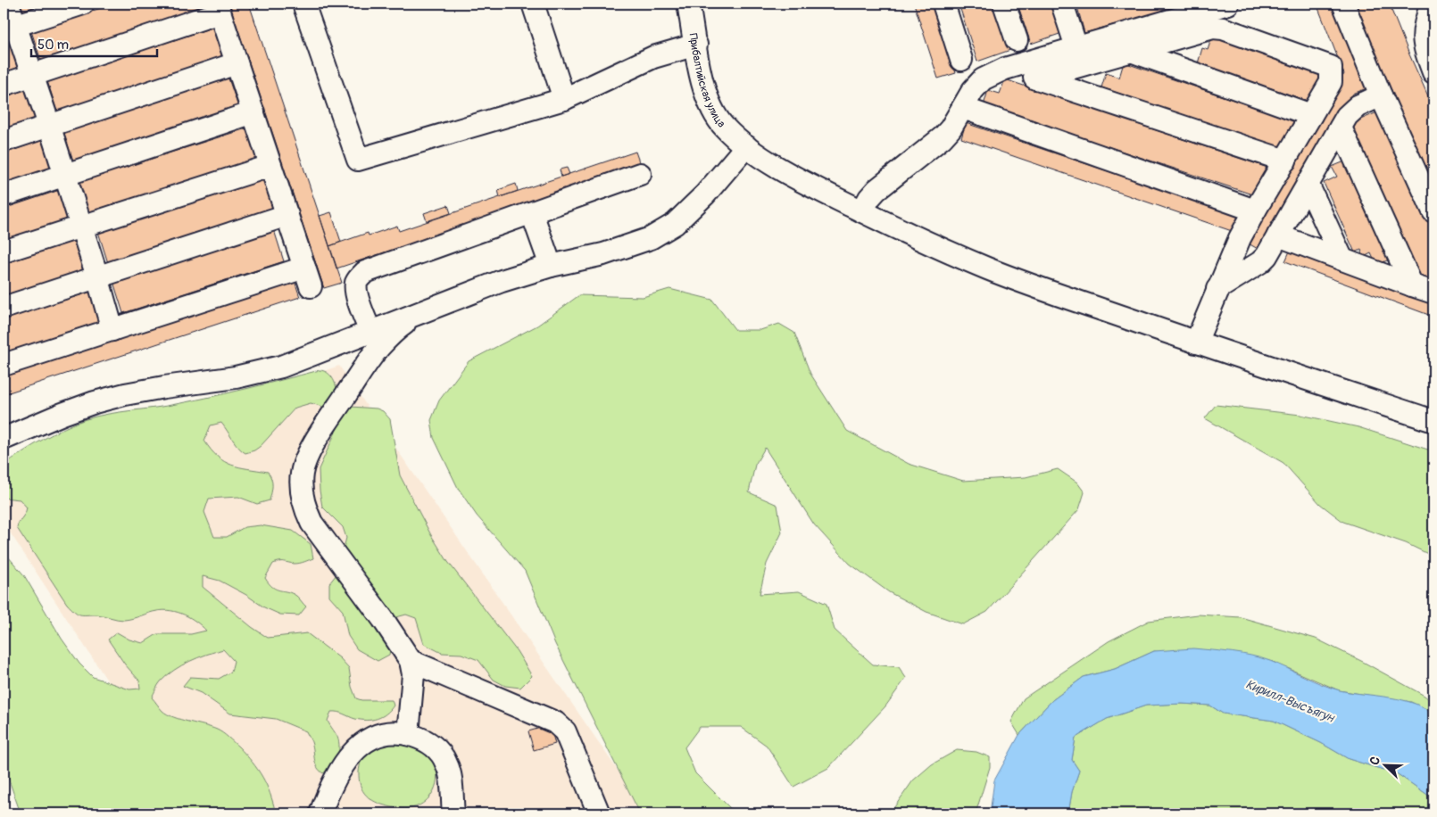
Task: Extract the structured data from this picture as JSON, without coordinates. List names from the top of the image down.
{
  "streets": {
    "street": ["Прибалтийская улица"]
  },
  "water": ["Кирилл-Высъягун"],
  "scale_bar": "50 m",
  "north": "top left"
}
